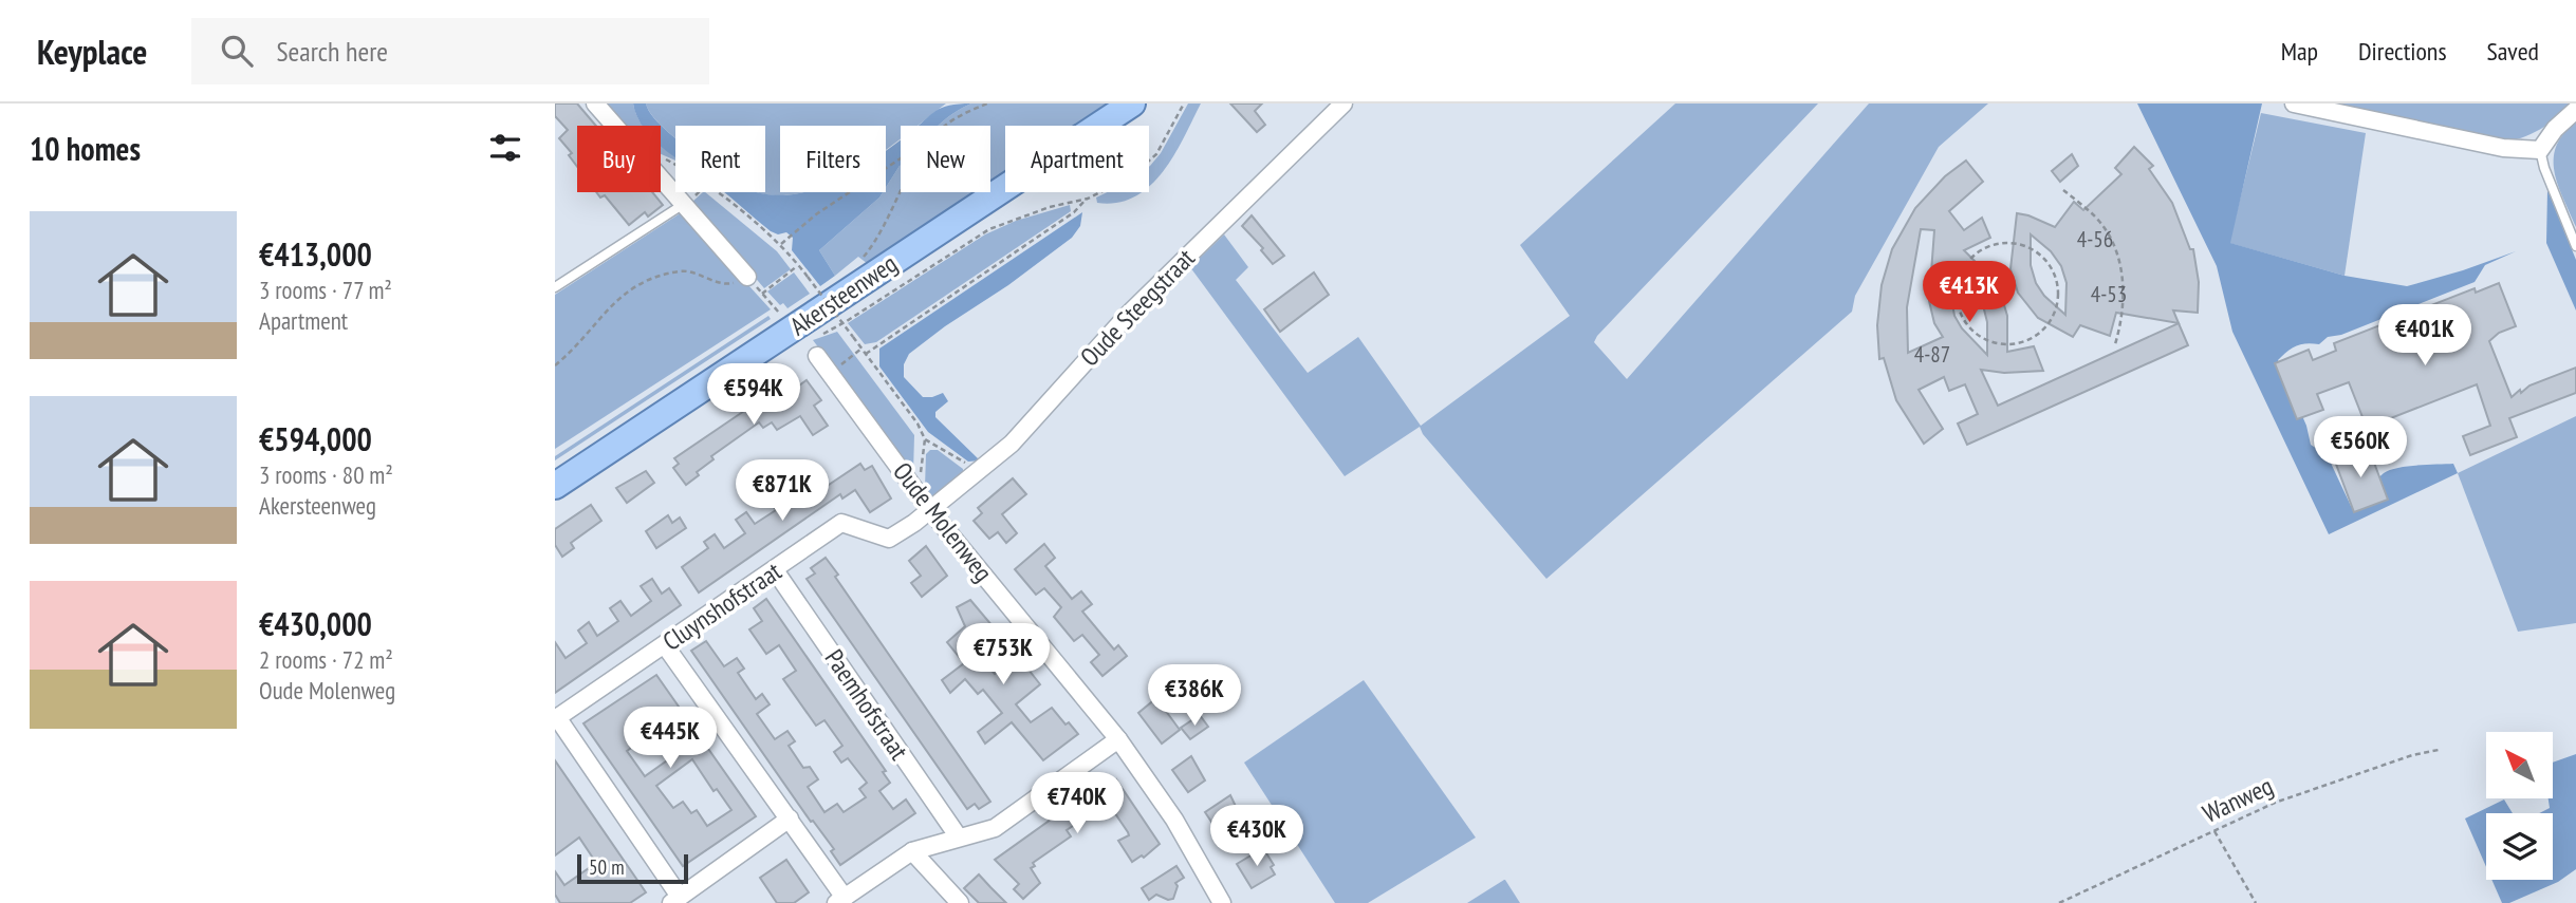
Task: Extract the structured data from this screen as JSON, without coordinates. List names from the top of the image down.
{
  "streets": {
    "main road": ["Akersteenweg"],
    "street": [
      "Oude Steegstraat",
      "Oude Molenweg",
      "Cluynshofstraat",
      "Paemhofstraat"
    ],
    "path": ["Wanweg"]
  },
  "crossings": [
    ["Oude Steegstraat", "Oude Molenweg"],
    ["Oude Steegstraat", "Cluynshofstraat"],
    ["Oude Molenweg", "Cluynshofstraat"],
    ["Cluynshofstraat", "Paemhofstraat"]
  ],
  "house_numbers": ["4-56", "4-53", "4-87"],
  "scale_bar": "50 m",
  "north": "top left",
  "page": {
    "header": "Keyplace",
    "search": "Search here",
    "nav": ["Map", "Directions", "Saved"],
    "heading": "10 homes",
    "chip": [
      "Buy",
      "Rent",
      "Filters",
      "New",
      "Apartment"
    ],
    "list": [
      {
        "name": "€413,000",
        "note": "3 rooms · 77 m² · Apartment"
      },
      {
        "name": "€594,000",
        "note": "3 rooms · 80 m² · Akersteenweg"
      },
      {
        "name": "€430,000",
        "note": "2 rooms · 72 m² · Oude Molenweg"
      }
    ],
    "price": [
      "€413K",
      "€401K",
      "€594K",
      "€560K",
      "€871K",
      "€753K",
      "€386K",
      "€445K",
      "€740K",
      "€430K"
    ],
    "scale": "50 m"
  }
}
